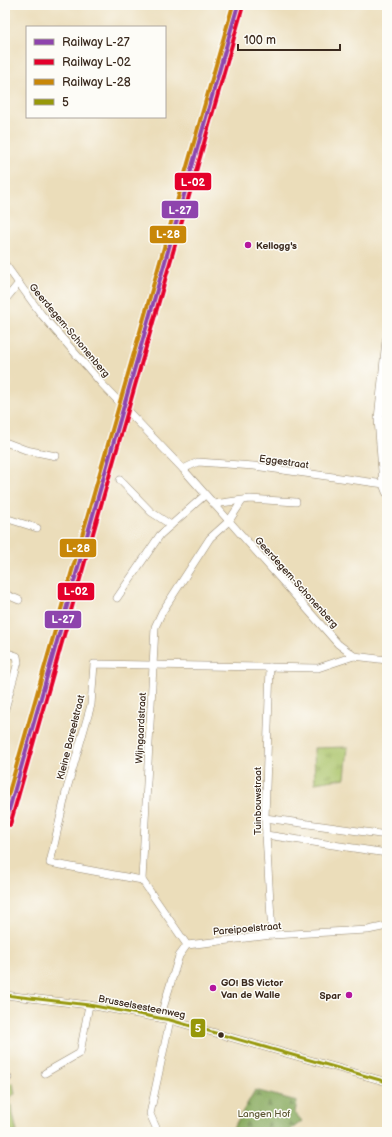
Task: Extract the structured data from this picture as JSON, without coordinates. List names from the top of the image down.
{
  "streets": {
    "street": [
      "Geerdegem-Schonenberg",
      "Eggestraat",
      "Wijngaardstraat",
      "Kleine Bareelstraat",
      "Tuinbouwstraat",
      "Pareipoelstraat",
      "Brusselsesteenweg"
    ]
  },
  "crossings": [
    ["Geerdegem-Schonenberg", "Eggestraat"],
    ["Geerdegem-Schonenberg", "Wijngaardstraat"],
    ["Geerdegem-Schonenberg", "Kleine Bareelstraat"],
    ["Wijngaardstraat", "Kleine Bareelstraat"],
    ["Kleine Bareelstraat", "Tuinbouwstraat"],
    ["Tuinbouwstraat", "Pareipoelstraat"]
  ],
  "parks": ["Langen Hof"],
  "places": ["Kellogg's", "GO! BS Victor Van de Walle", "Spar"],
  "lines": [
    "rail line L-27",
    "rail line L-28",
    "rail line L-02",
    "transit line 5"
  ],
  "legend": [
    "Railway L-27",
    "Railway L-02",
    "Railway L-28",
    "5"
  ],
  "scale_bar": "100 m"
}
